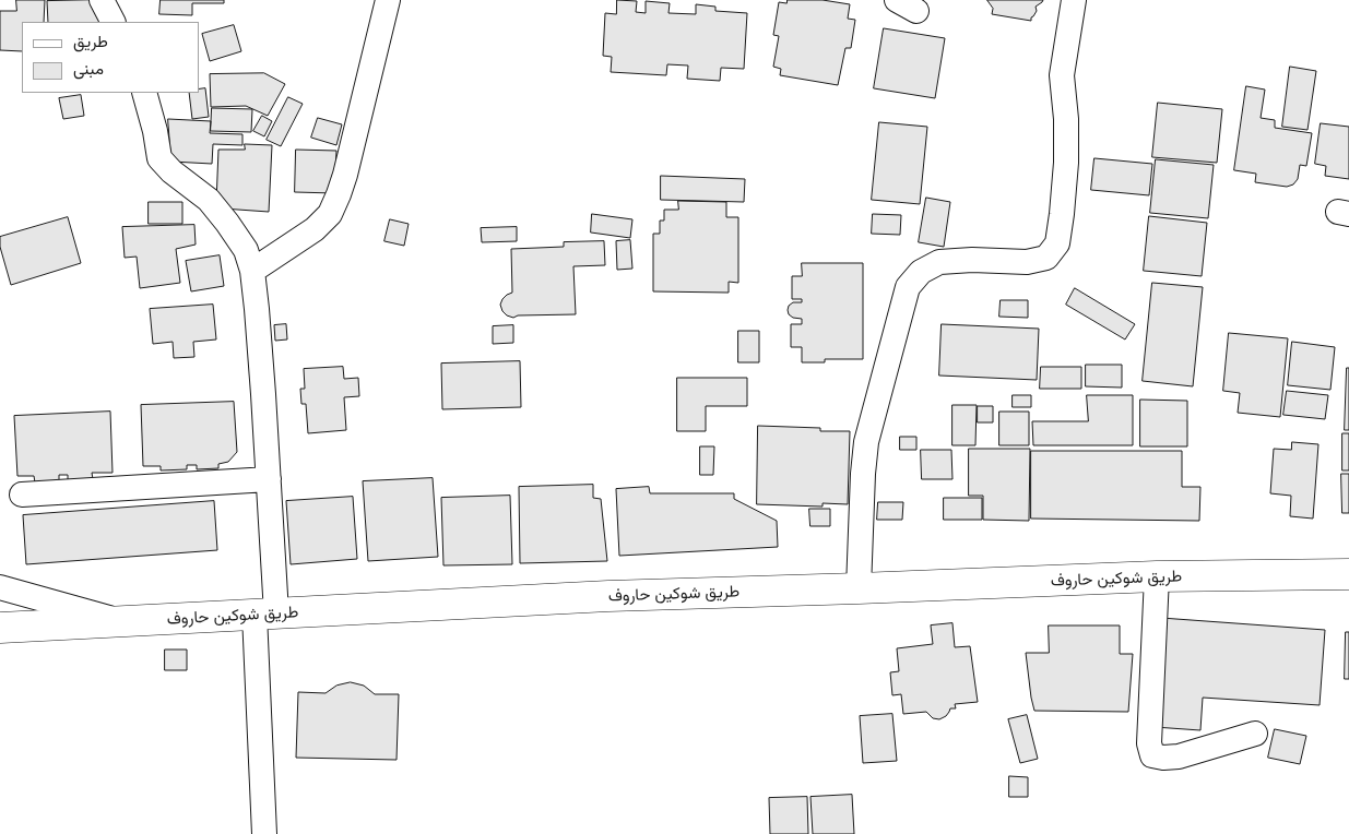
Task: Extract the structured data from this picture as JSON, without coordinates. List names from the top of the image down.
{
  "streets": {
    "main road": ["طريق شوكين حاروف"]
  },
  "legend": ["طريق", "مبنى"]
}
